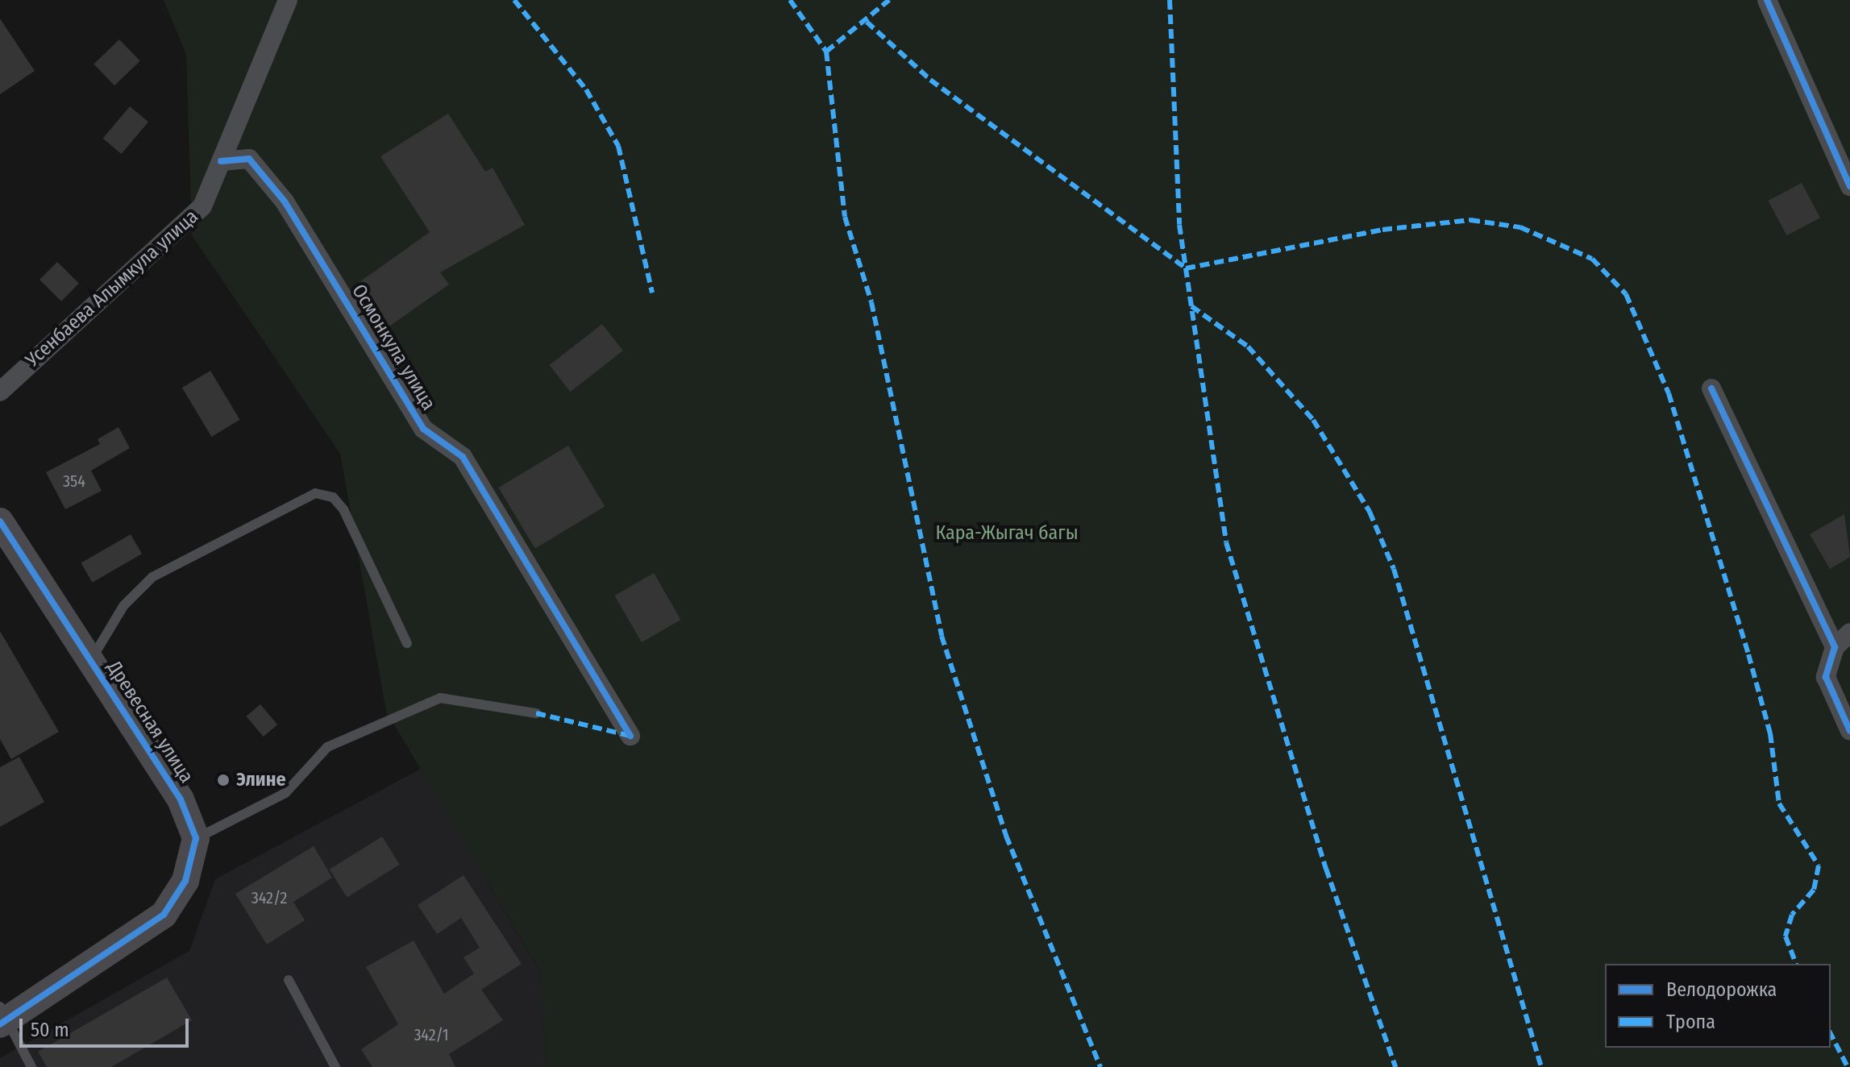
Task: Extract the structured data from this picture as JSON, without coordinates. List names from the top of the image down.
{
  "streets": {
    "street": ["Усенбаева Алымкула улица", "Осмонкула улица", "Древесная улица"]
  },
  "crossings": [
    ["Усенбаева Алымкула улица", "Осмонкула улица"]
  ],
  "parks": ["Кара-Жыгач багы"],
  "places": ["Элине"],
  "house_numbers": ["354", "342/2", "342/1"],
  "legend": ["Велодорожка", "Тропа"],
  "scale_bar": "50 m"
}
